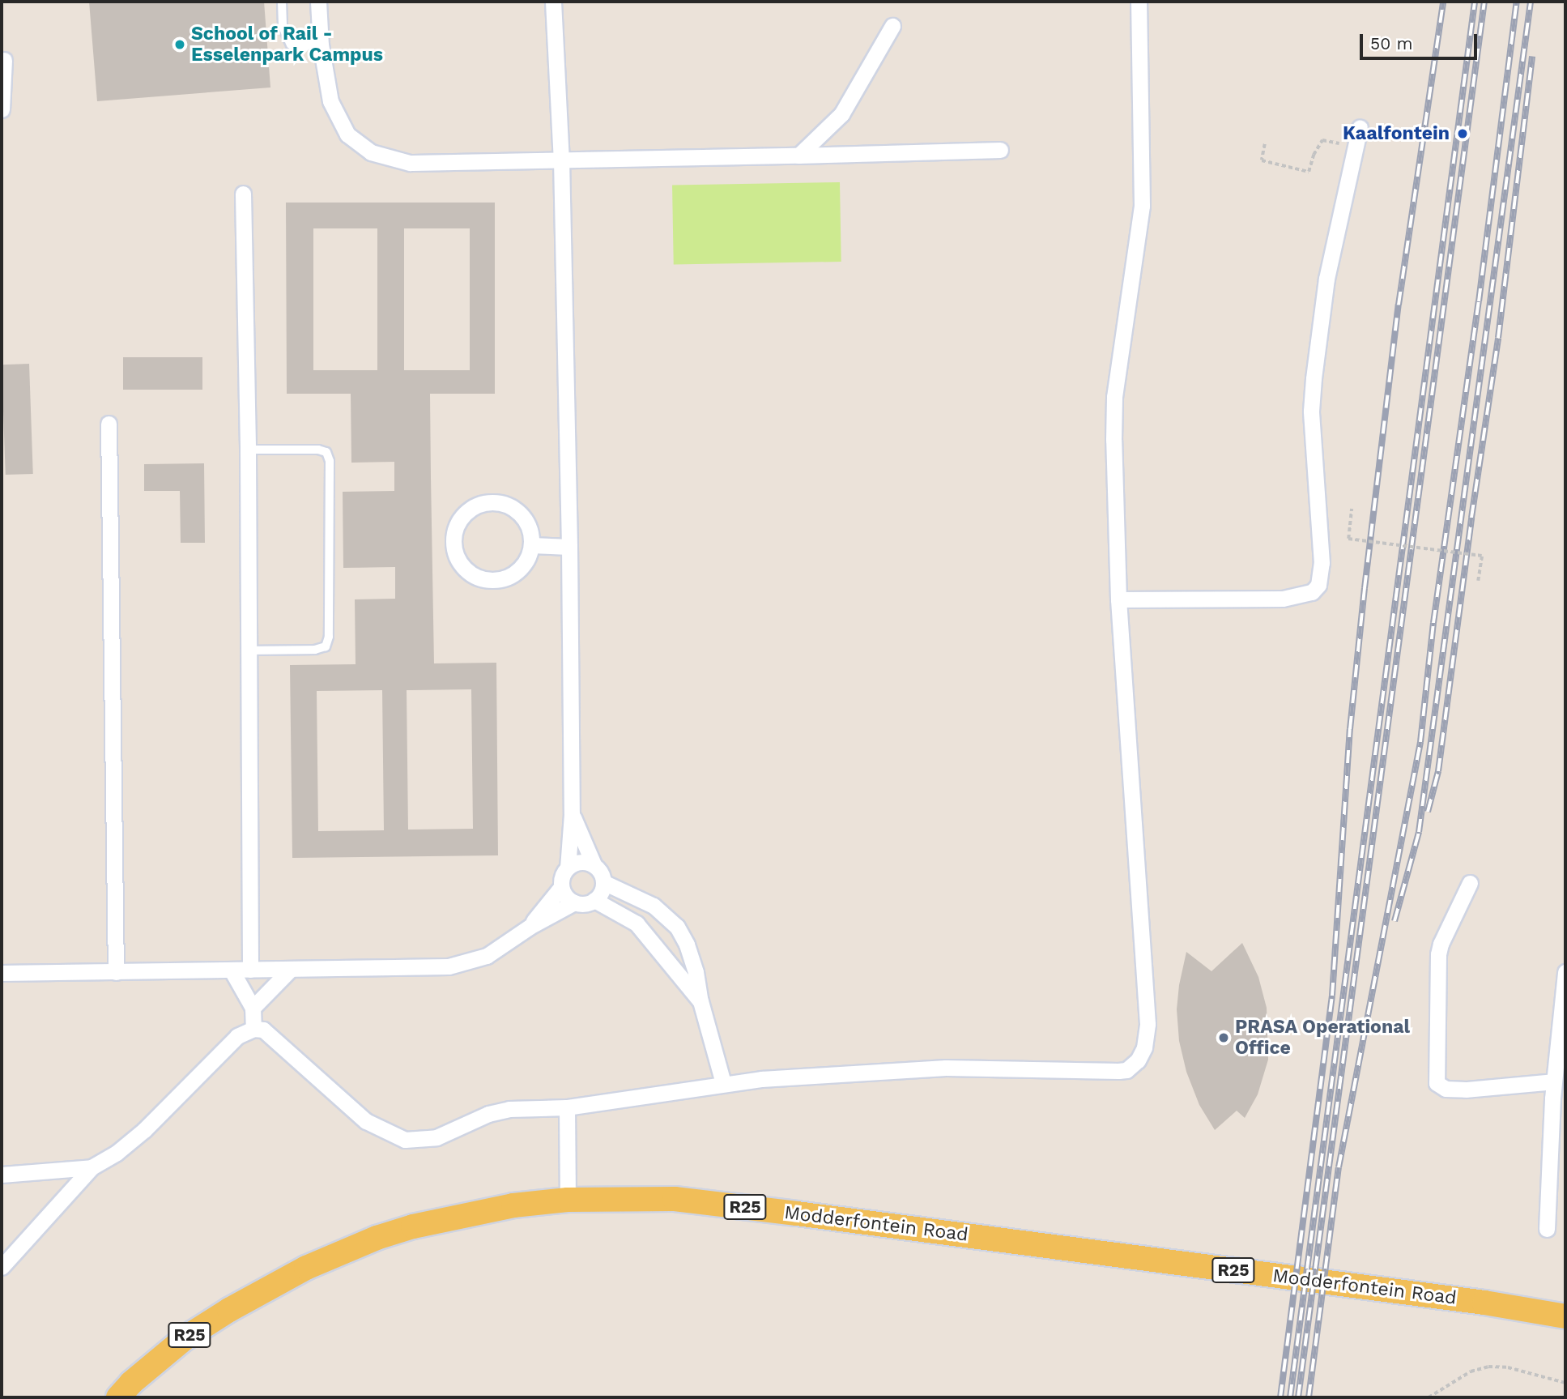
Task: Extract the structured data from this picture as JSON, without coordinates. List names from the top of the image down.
{
  "streets": {
    "main road": ["R25", "Modderfontein Road"]
  },
  "places": ["School of Rail - Esselenpark Campus", "Kaalfontein", "PRASA Operational Office"],
  "scale_bar": "50 m"
}
